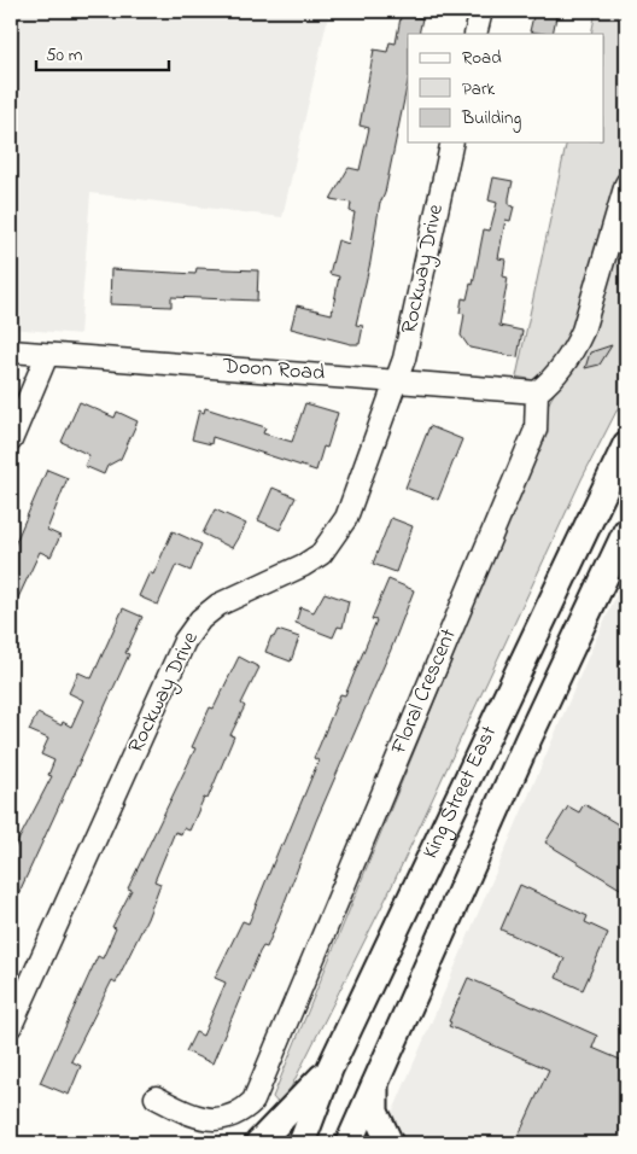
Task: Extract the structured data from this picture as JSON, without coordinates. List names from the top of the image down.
{
  "streets": {
    "main road": ["King Street East"],
    "street": ["Rockway Drive", "Doon Road", "Floral Crescent"]
  },
  "crossings": [
    ["Rockway Drive", "Doon Road"],
    ["Doon Road", "Floral Crescent"]
  ],
  "legend": ["Road", "Park", "Building"],
  "scale_bar": "50 m"
}
